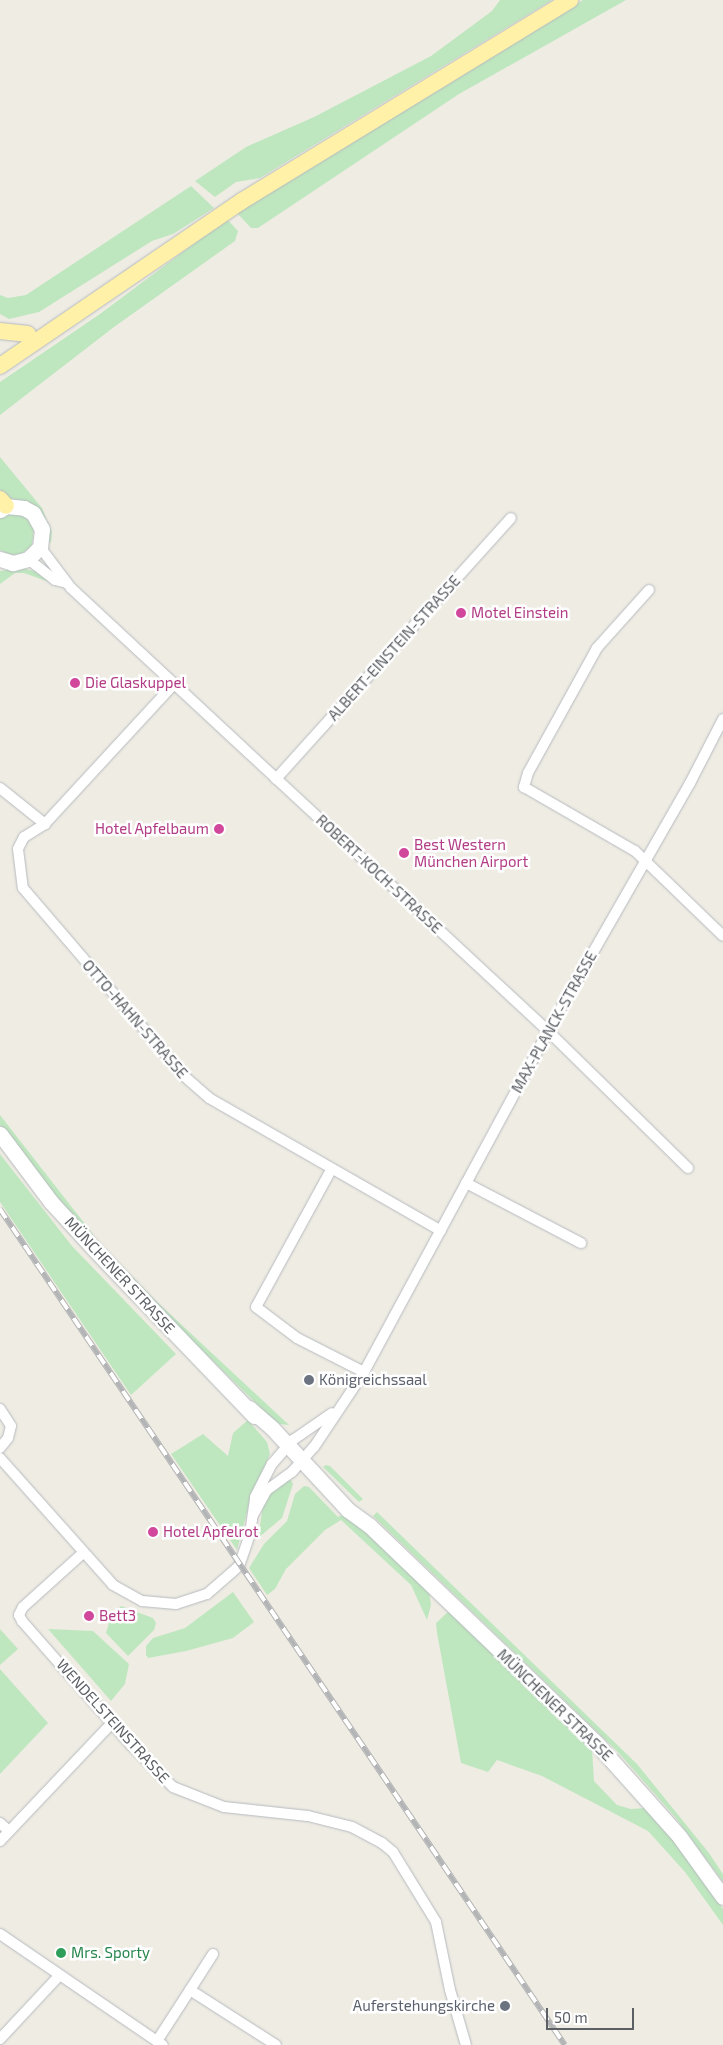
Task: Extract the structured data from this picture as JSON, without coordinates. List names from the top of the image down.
{
  "streets": {
    "street": [
      "ALBERT-EINSTEIN-STRASSE",
      "ROBERT-KOCH-STRASSE",
      "OTTO-HAHN-STRASSE",
      "MAX-PLANCK-STRASSE",
      "MÜNCHENER STRASSE",
      "WENDELSTEINSTRASSE"
    ]
  },
  "crossings": [
    ["ALBERT-EINSTEIN-STRASSE", "ROBERT-KOCH-STRASSE"],
    ["ROBERT-KOCH-STRASSE", "OTTO-HAHN-STRASSE"],
    ["ROBERT-KOCH-STRASSE", "MAX-PLANCK-STRASSE"],
    ["OTTO-HAHN-STRASSE", "MAX-PLANCK-STRASSE"],
    ["MAX-PLANCK-STRASSE", "MÜNCHENER STRASSE"]
  ],
  "places": [
    "Motel Einstein",
    "Die Glaskuppel",
    "Hotel Apfelbaum",
    "Best Western München Airport",
    "Königreichssaal",
    "Hotel Apfelrot",
    "Bett3",
    "Mrs. Sporty",
    "Auferstehungskirche"
  ],
  "scale_bar": "50 m"
}
